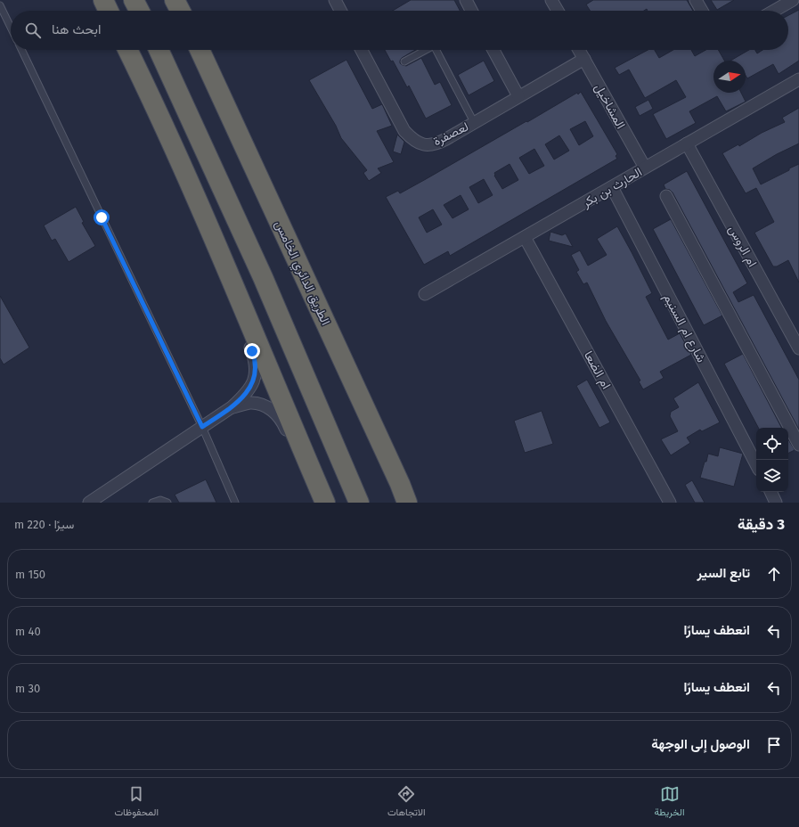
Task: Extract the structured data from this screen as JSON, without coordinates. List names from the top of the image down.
{
  "streets": {
    "highway": ["الطريق الدائري الخامس"],
    "street": [
      "المشاخيل",
      "لعصفرة",
      "الحارث بن بكر",
      "ام الروس",
      "شارع ام السنيم",
      "ام الضعا"
    ]
  },
  "crossings": [
    ["المشاخيل", "لعصفرة"],
    ["المشاخيل", "الحارث بن بكر"],
    ["الحارث بن بكر", "ام الروس"],
    ["الحارث بن بكر", "شارع ام السنيم"],
    ["الحارث بن بكر", "ام الضعا"]
  ],
  "north": "right",
  "page": {
    "search": "ابحث هنا",
    "heading": ["3 دقيقة", "سيرًا · 220 m"],
    "list": [
      ["تابع السير", "150 m"],
      ["انعطف يسارًا", "40 m"],
      ["انعطف يسارًا", "30 m"],
      "الوصول إلى الوجهة"
    ],
    "nav": ["الخريطة", "الاتجاهات", "المحفوظات"]
  }
}
